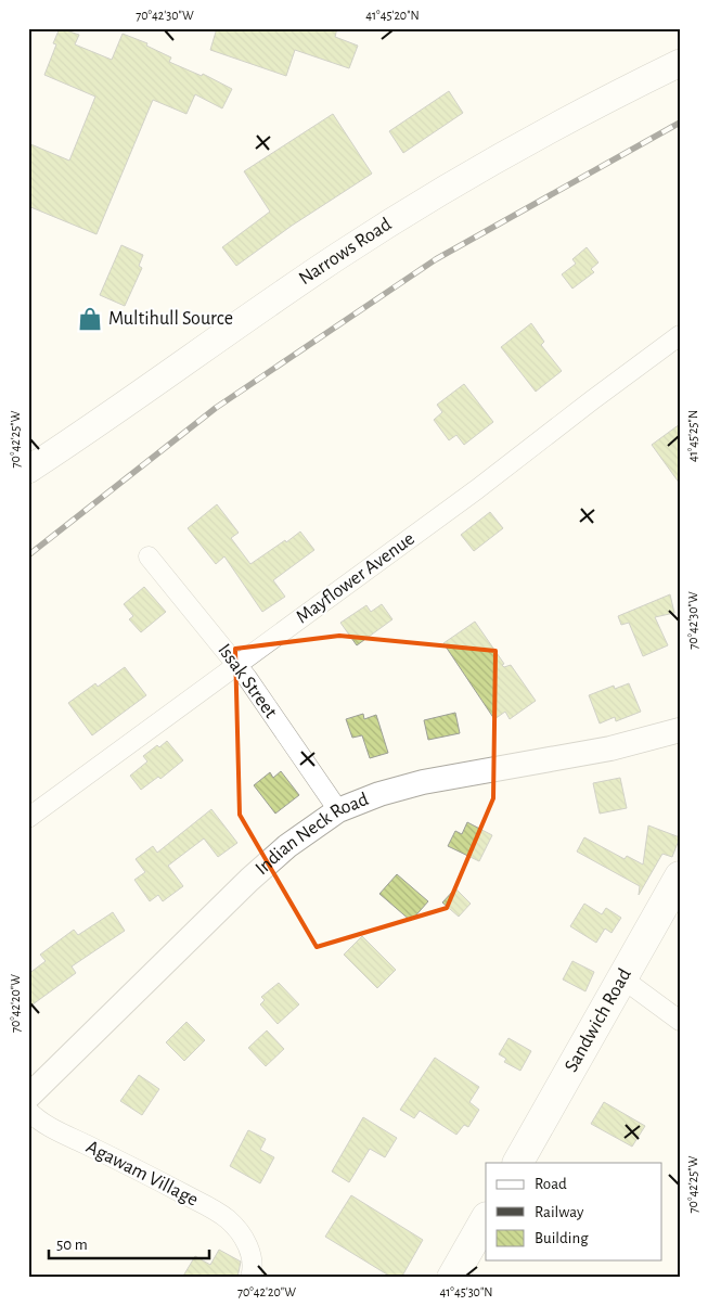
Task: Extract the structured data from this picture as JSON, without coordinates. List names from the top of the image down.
{
  "streets": {
    "main road": ["Narrows Road", "Sandwich Road"],
    "street": [
      "Mayflower Avenue",
      "Issak Street",
      "Indian Neck Road",
      "Agawam Village"
    ]
  },
  "crossings": [
    ["Mayflower Avenue", "Issak Street"],
    ["Issak Street", "Indian Neck Road"]
  ],
  "places": {
    "shop": ["Multihull Source"]
  },
  "legend": ["Road", "Railway", "Building"],
  "scale_bar": "50 m",
  "coordinates": [
    "70°42'30\"W",
    "41°45'20\"N",
    "41°45'25\"N",
    "70°42'25\"W",
    "70°42'20\"W",
    "41°45'30\"N"
  ]
}
